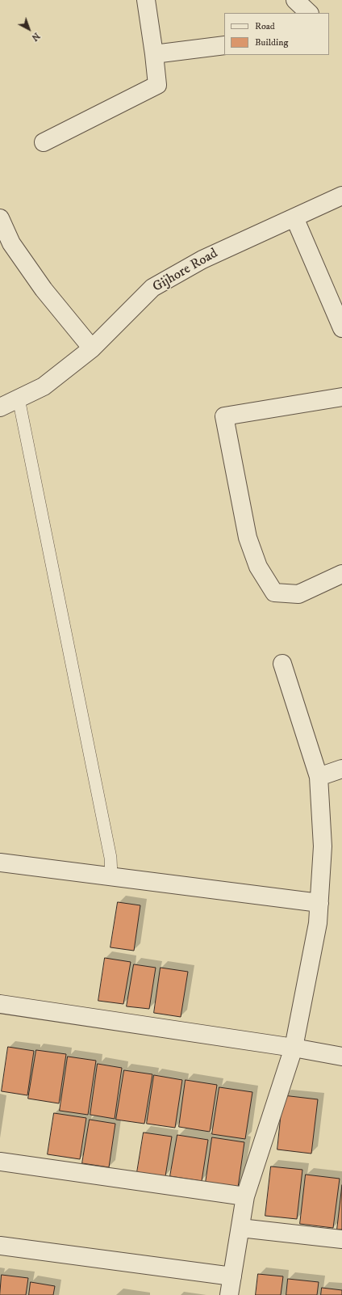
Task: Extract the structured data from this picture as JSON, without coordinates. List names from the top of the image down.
{
  "streets": {
    "street": ["Gijhore Road"]
  },
  "legend": ["Road", "Building"],
  "north": "bottom right"
}
